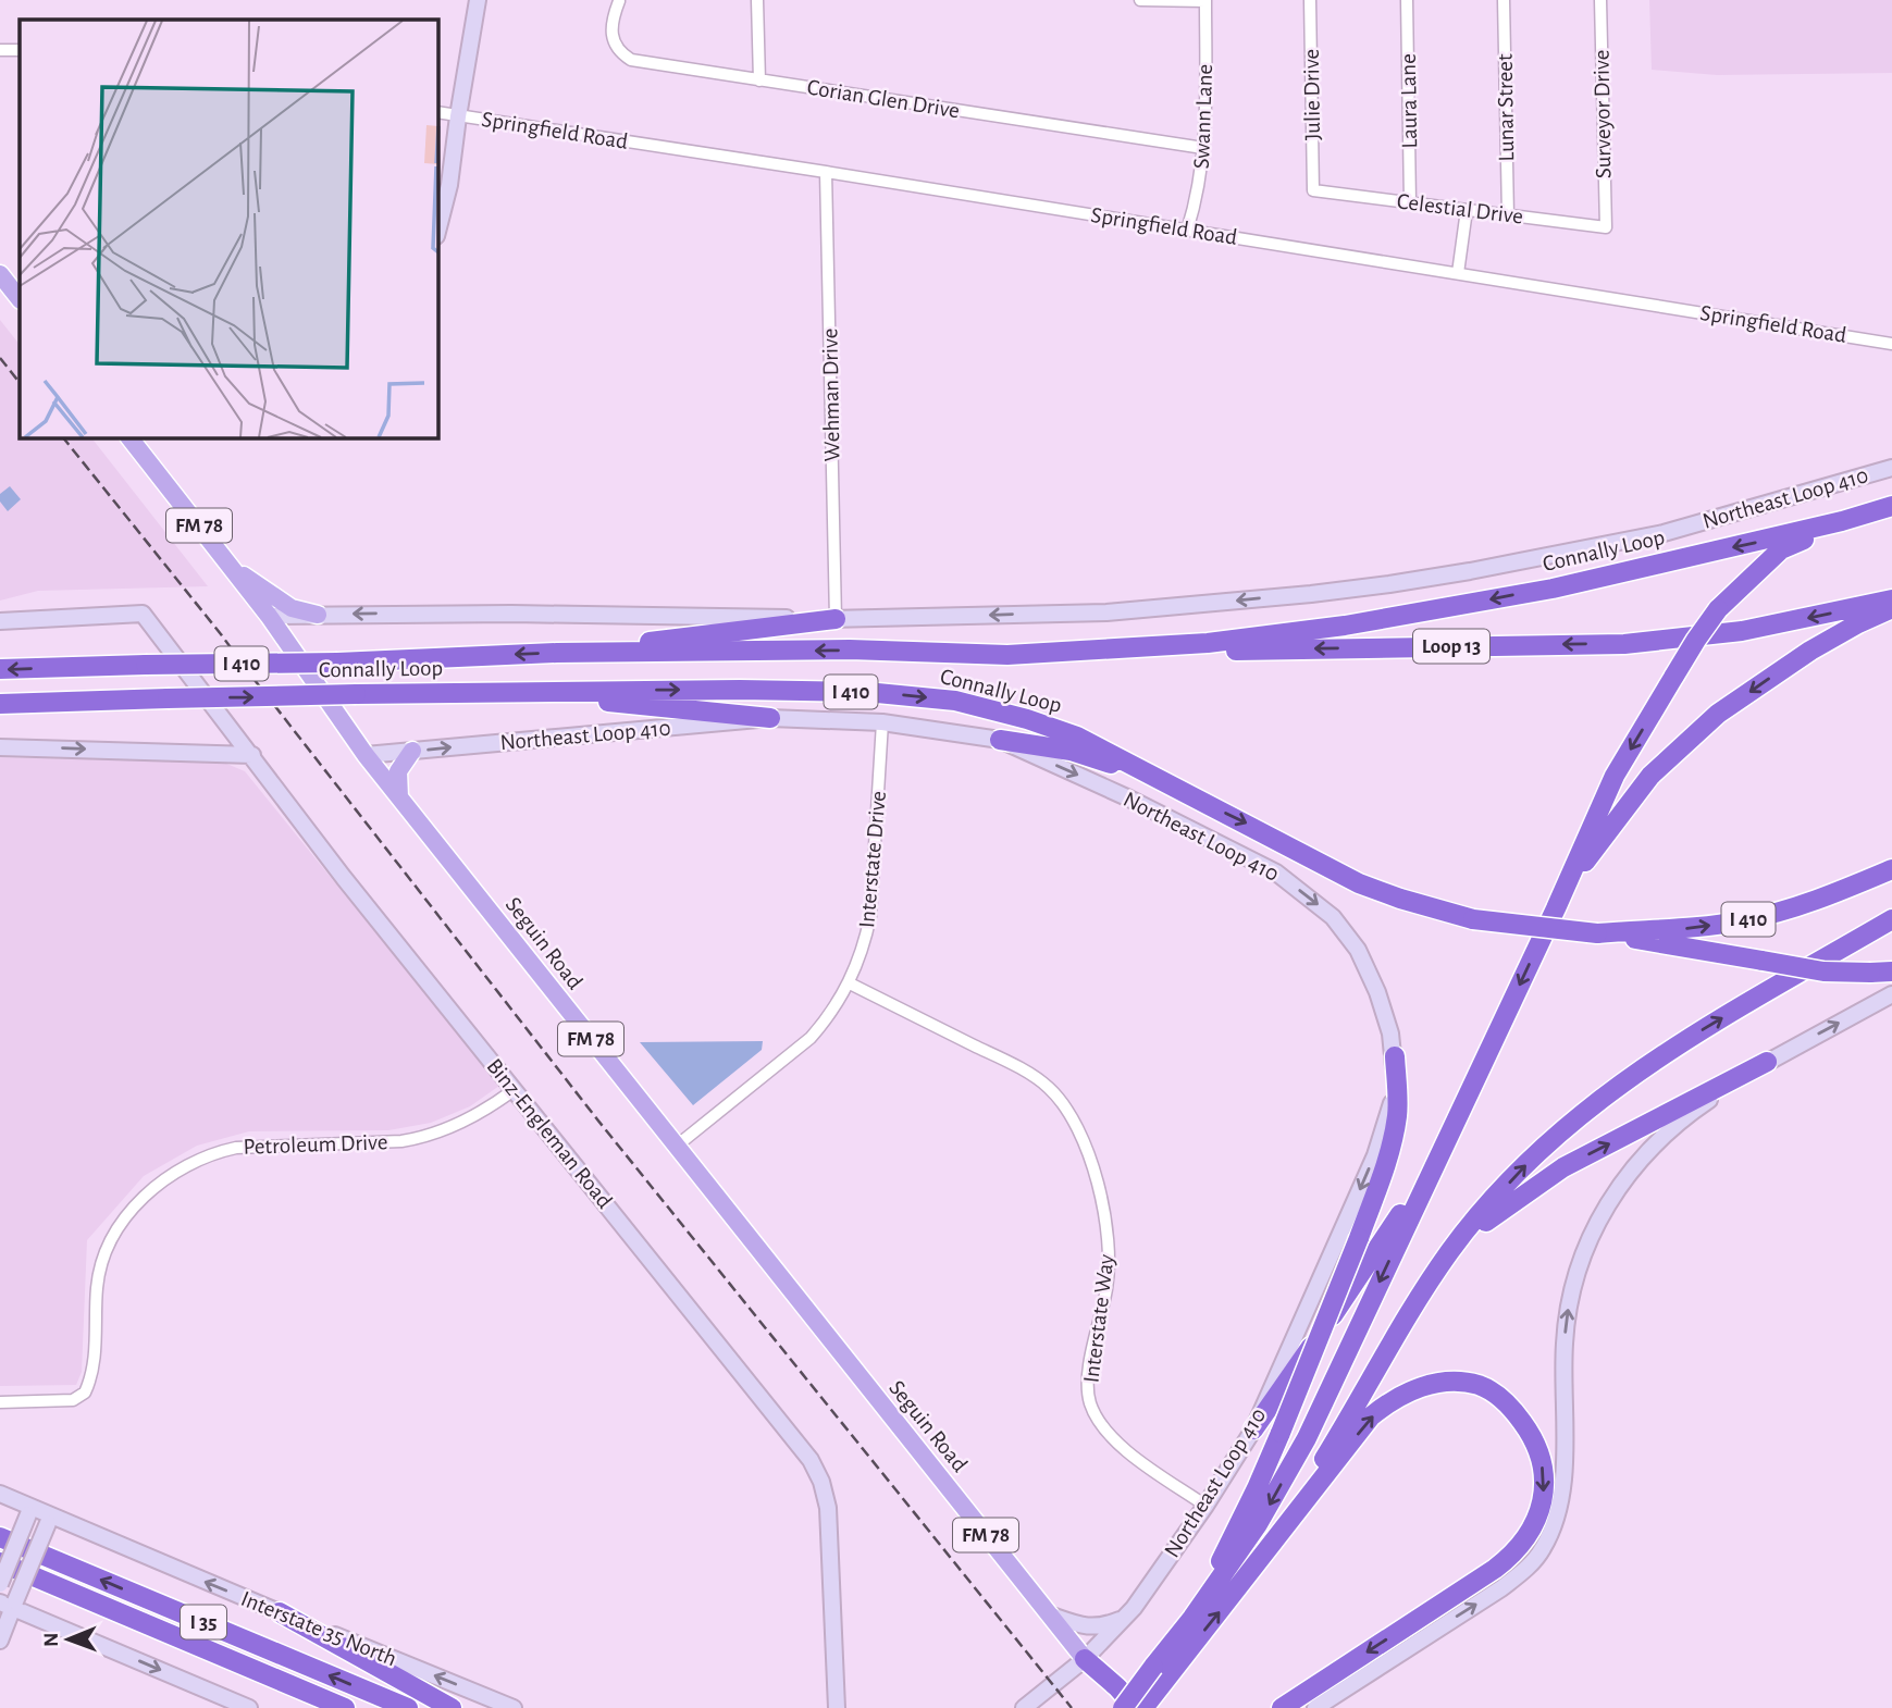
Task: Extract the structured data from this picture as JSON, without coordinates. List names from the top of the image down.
{
  "streets": {
    "highway": [
      "Connally Loop",
      "Loop 13",
      "I 410",
      "I 35"
    ],
    "main road": [
      "Northeast Loop 410",
      "FM 78",
      "Seguin Road",
      "Binz-Engleman Road",
      "Interstate 35 North"
    ],
    "street": [
      "Julie Drive",
      "Corian Glen Drive",
      "Laura Lane",
      "Lunar Street",
      "Surveyor Drive",
      "Swann Lane",
      "Springfield Road",
      "Celestial Drive",
      "Wehman Drive",
      "Interstate Drive",
      "Petroleum Drive",
      "Interstate Way"
    ]
  },
  "crossings": [
    ["Julie Drive", "Celestial Drive"],
    ["Corian Glen Drive", "Swann Lane"],
    ["Laura Lane", "Celestial Drive"],
    ["Lunar Street", "Celestial Drive"],
    ["Surveyor Drive", "Celestial Drive"],
    ["Swann Lane", "Springfield Road"],
    ["Springfield Road", "Wehman Drive"],
    ["Wehman Drive", "Northeast Loop 410"],
    ["Northeast Loop 410", "FM 78"],
    ["Northeast Loop 410", "Interstate Drive"],
    ["Northeast Loop 410", "Seguin Road"],
    ["Northeast Loop 410", "Interstate Way"],
    ["FM 78", "Seguin Road"],
    ["Connally Loop", "Loop 13"],
    ["Interstate Drive", "Seguin Road"],
    ["Interstate Drive", "Interstate Way"],
    ["Binz-Engleman Road", "Petroleum Drive"]
  ],
  "north": "left"
}
